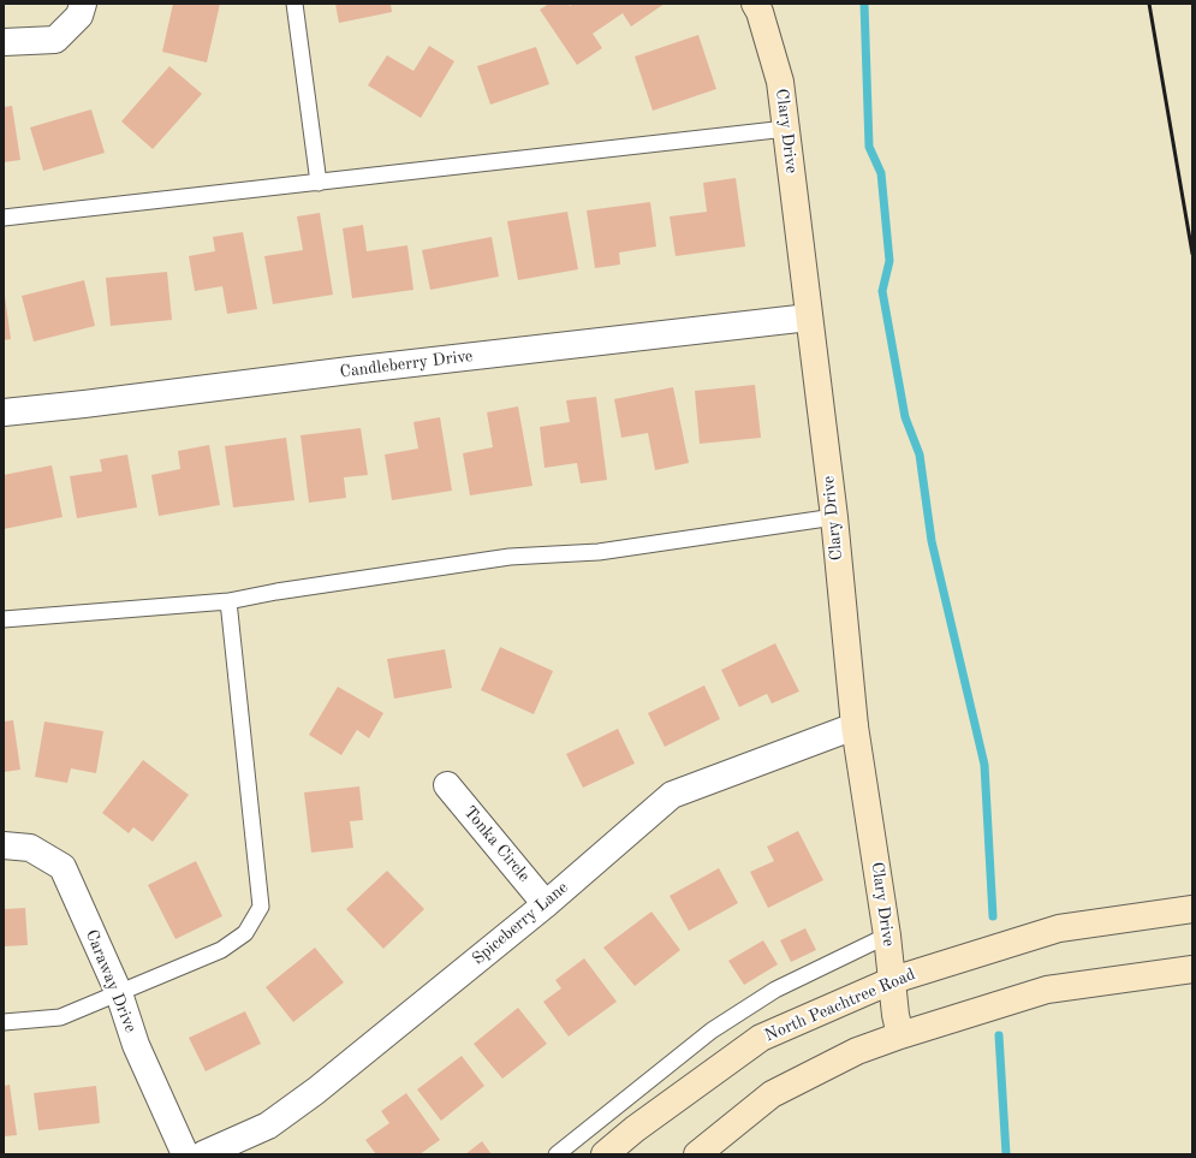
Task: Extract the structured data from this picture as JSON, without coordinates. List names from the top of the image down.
{
  "streets": {
    "main road": ["Clary Drive", "North Peachtree Road"],
    "street": [
      "Candleberry Drive",
      "Tonka Circle",
      "Spiceberry Lane",
      "Caraway Drive"
    ]
  },
  "crossings": [
    ["Clary Drive", "Candleberry Drive"],
    ["Clary Drive", "Spiceberry Lane"],
    ["Clary Drive", "North Peachtree Road"],
    ["Tonka Circle", "Spiceberry Lane"]
  ]
}
